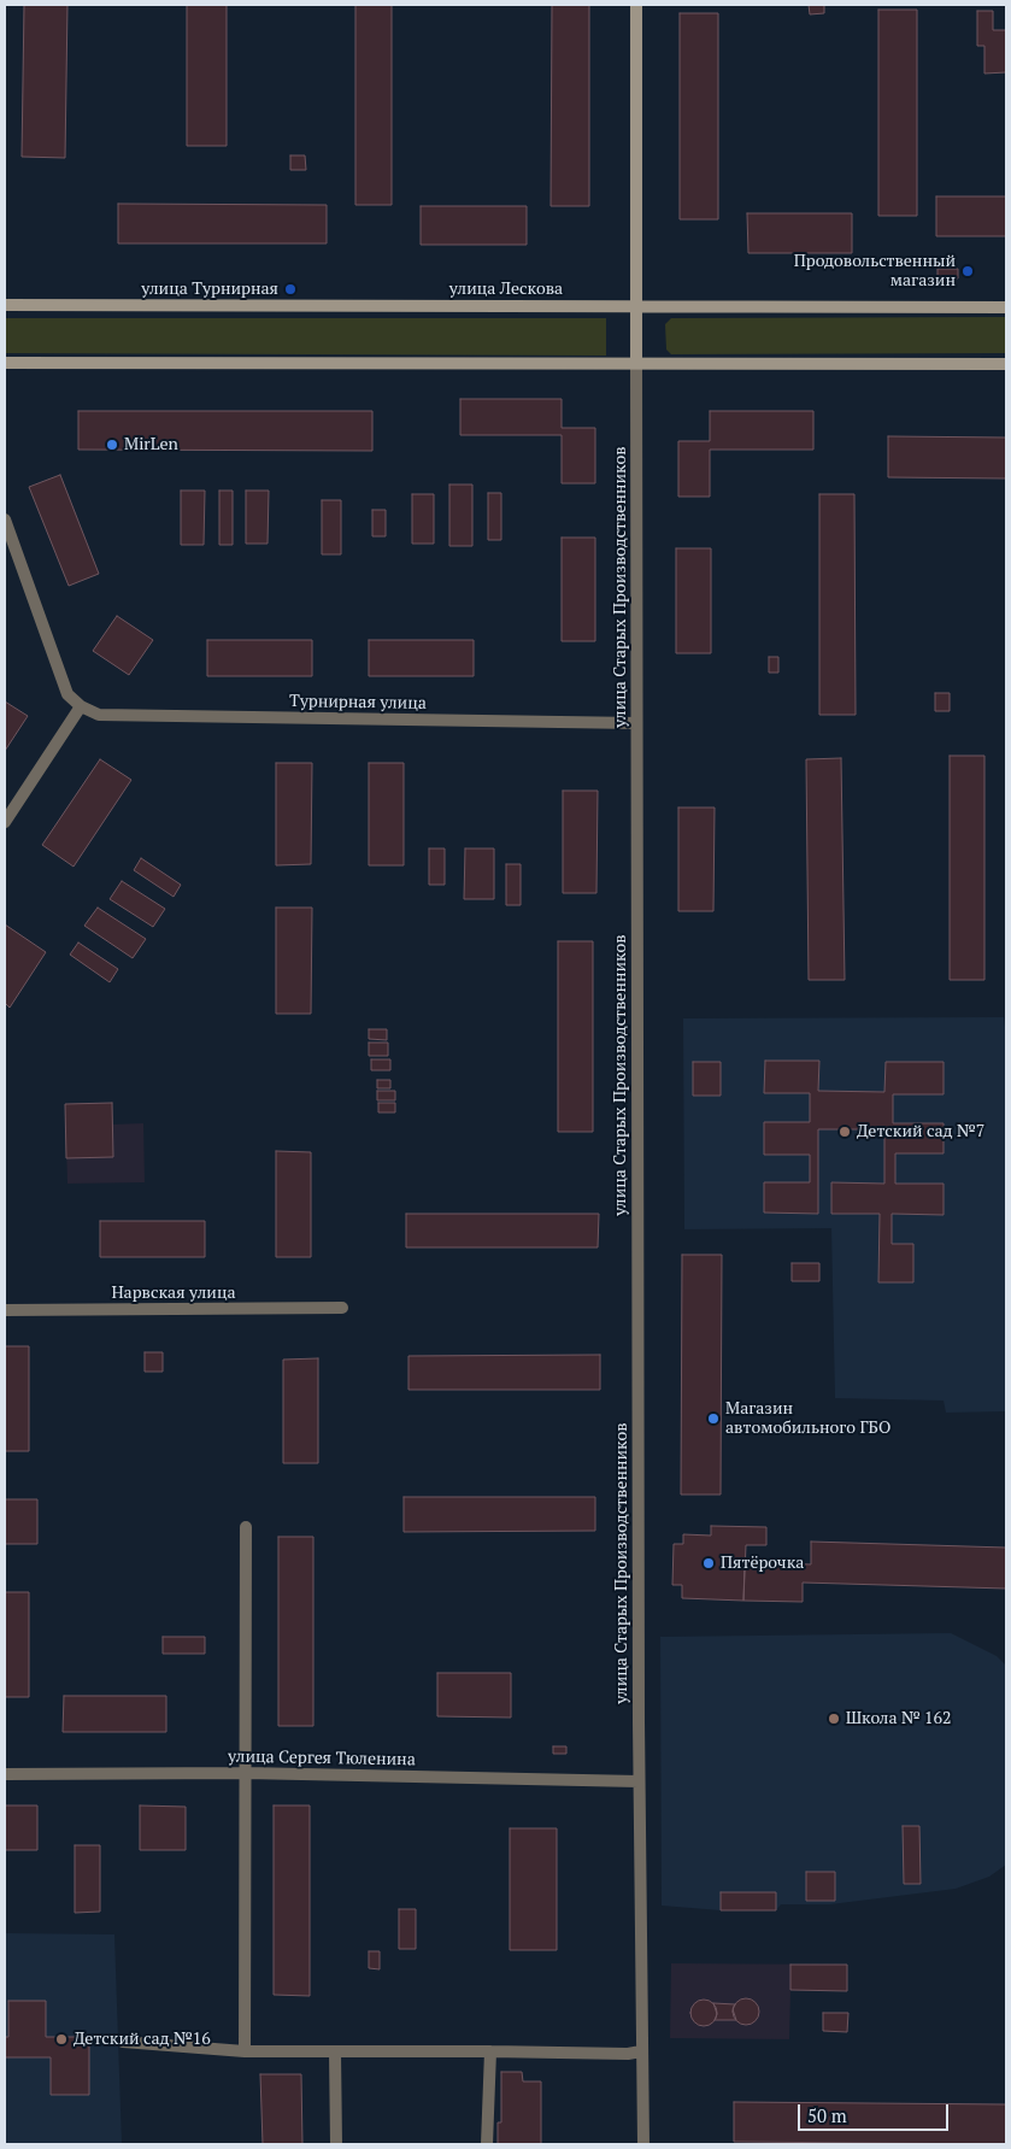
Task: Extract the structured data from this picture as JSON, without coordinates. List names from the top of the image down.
{
  "streets": {
    "main road": ["улица Лескова", "улица Старых Производственников"],
    "street": ["Турнирная улица", "Нарвская улица", "улица Сергея Тюленина"]
  },
  "crossings": [
    ["улица Лескова", "улица Старых Производственников"],
    ["улица Старых Производственников", "Турнирная улица"],
    ["улица Старых Производственников", "улица Сергея Тюленина"]
  ],
  "places": [
    "Продовольственный магазин",
    "улица Турнирная",
    "MirLen",
    "Детский сад №7",
    "Магазин автомобильного ГБО",
    "Пятёрочка",
    "Школа № 162",
    "Детский сад №16"
  ],
  "scale_bar": "50 m"
}
